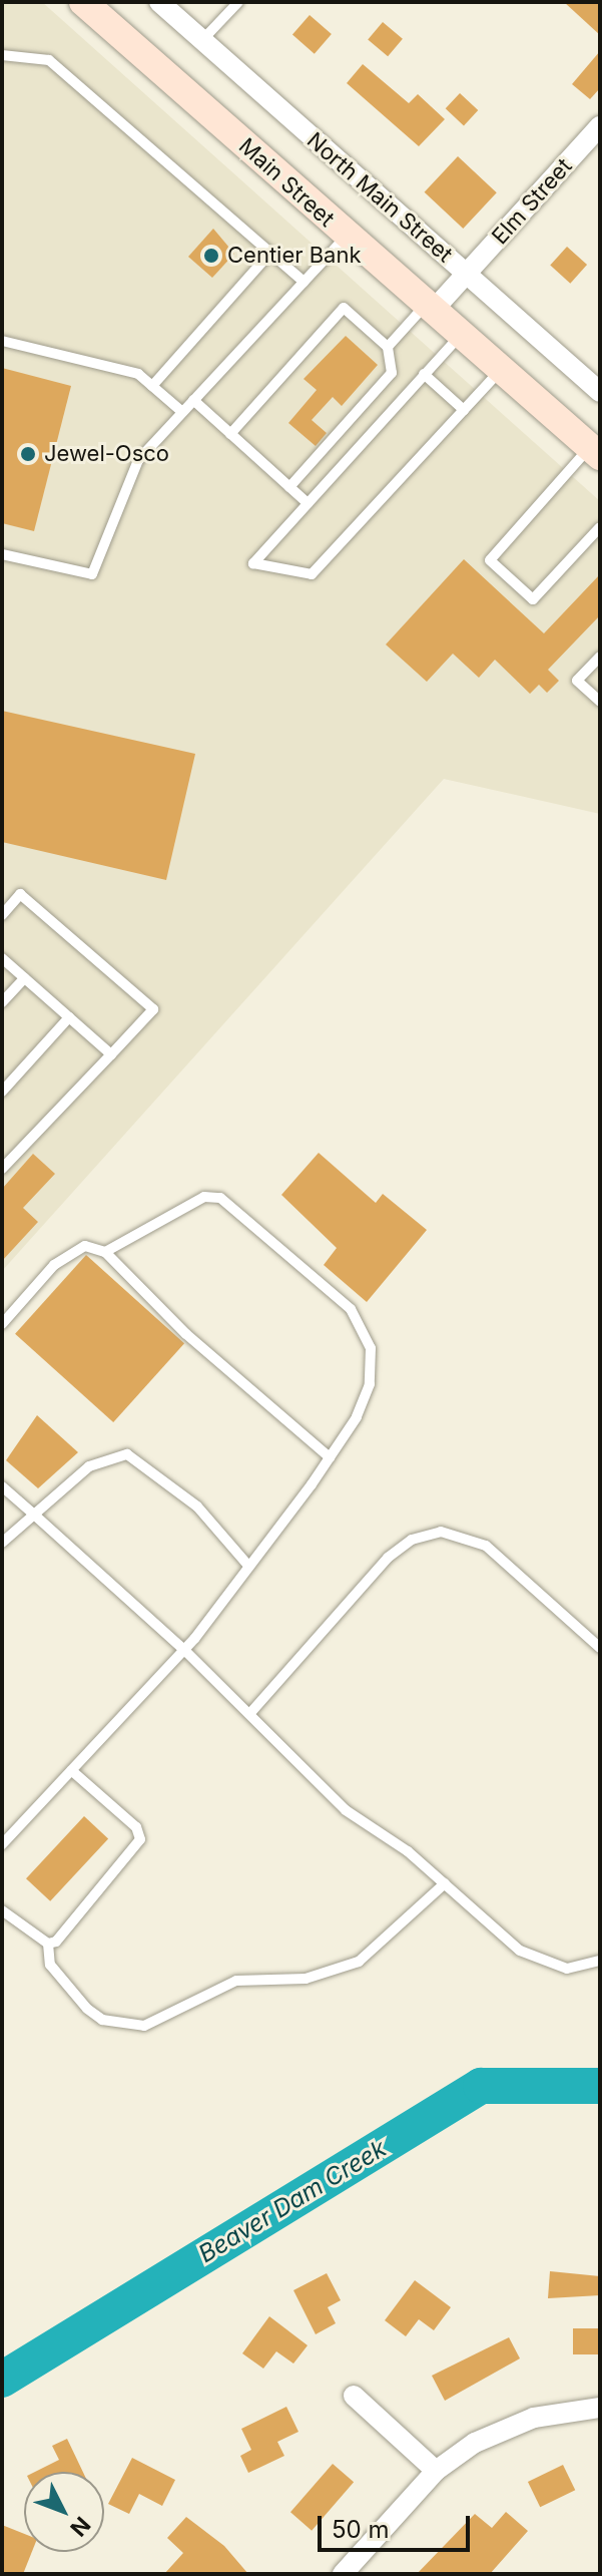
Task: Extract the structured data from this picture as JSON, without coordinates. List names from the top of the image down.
{
  "streets": {
    "main road": ["Main Street"],
    "street": ["North Main Street", "Elm Street"]
  },
  "crossings": [
    ["Main Street", "Elm Street"],
    ["North Main Street", "Elm Street"]
  ],
  "water": ["Beaver Dam Creek"],
  "places": ["Centier Bank", "Jewel-Osco"],
  "scale_bar": "50 m",
  "north": "bottom right"
}
